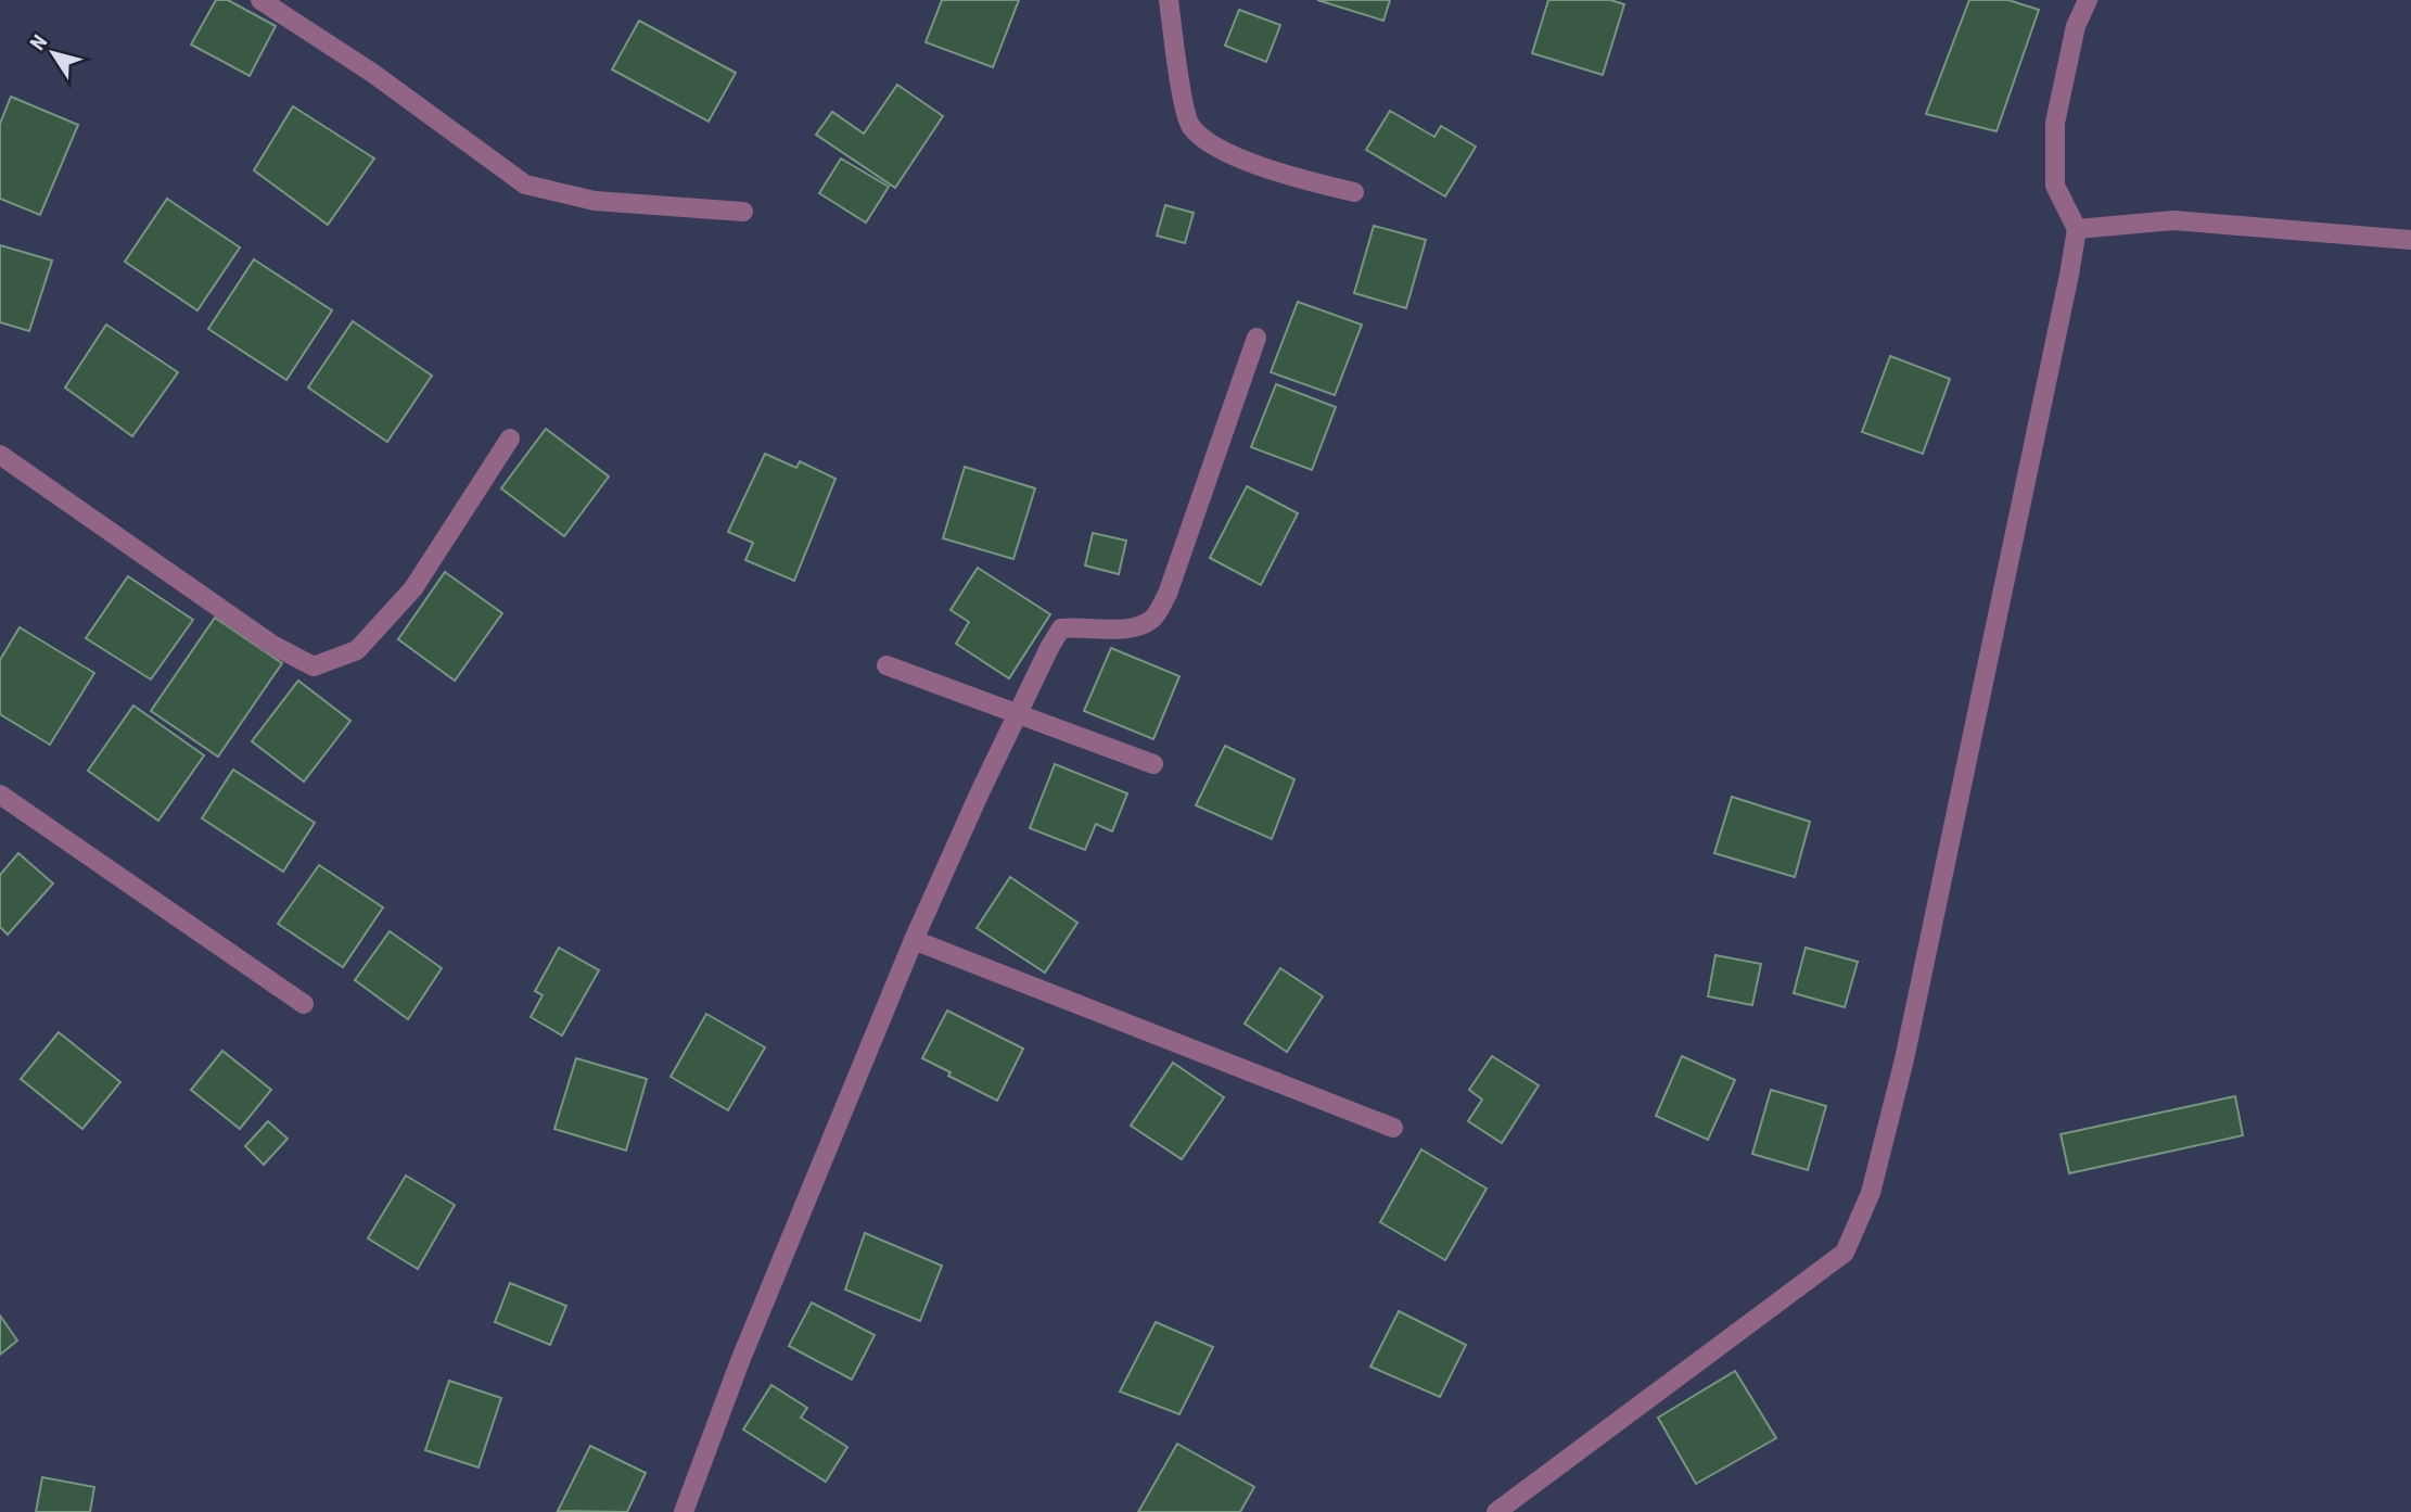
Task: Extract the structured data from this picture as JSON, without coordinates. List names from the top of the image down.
{
  "north": "top left"
}
